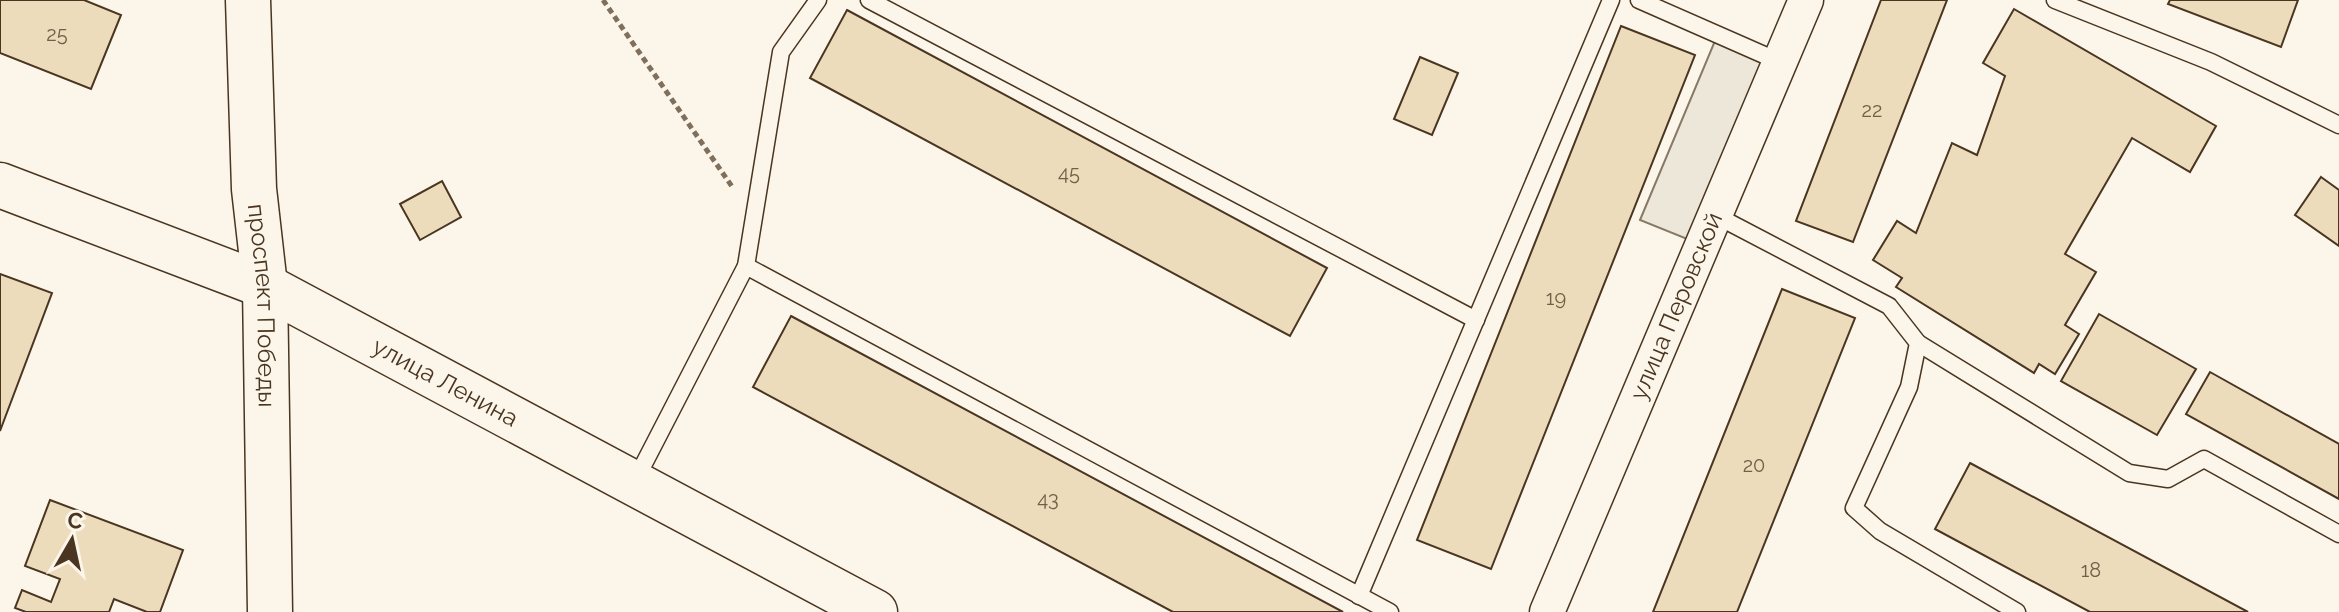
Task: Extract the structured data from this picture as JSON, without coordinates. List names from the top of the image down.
{
  "streets": {
    "street": ["проспект Победы", "улица Перовской", "улица Ленина"]
  },
  "crossings": [
    ["проспект Победы", "улица Ленина"]
  ],
  "house_numbers": [
    "25",
    "22",
    "45",
    "19",
    "20",
    "43",
    "18"
  ],
  "north": "top"
}
